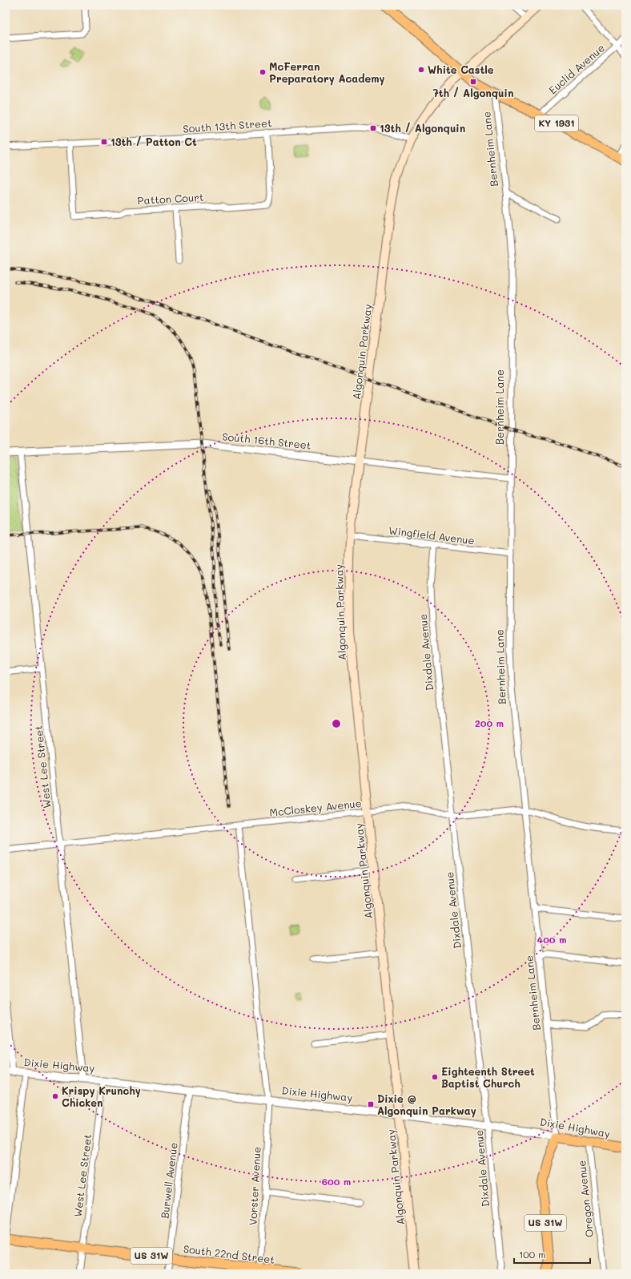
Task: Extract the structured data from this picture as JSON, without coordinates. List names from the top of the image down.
{
  "streets": {
    "main road": [
      "KY 1931",
      "Bernheim Lane",
      "Algonquin Parkway",
      "Dixie Highway",
      "US 31W",
      "South 22nd Street"
    ],
    "street": [
      "Euclid Avenue",
      "South 13th Street",
      "Patton Court",
      "South 16th Street",
      "Wingfield Avenue",
      "Dixdale Avenue",
      "West Lee Street",
      "McCloskey Avenue",
      "Burwell Avenue",
      "Vorster Avenue",
      "Oregon Avenue"
    ]
  },
  "crossings": [
    ["Euclid Avenue", "KY 1931"],
    ["KY 1931", "Bernheim Lane"],
    ["KY 1931", "Algonquin Parkway"],
    ["South 13th Street", "Patton Court"],
    ["South 13th Street", "Algonquin Parkway"],
    ["Bernheim Lane", "South 16th Street"],
    ["Bernheim Lane", "Wingfield Avenue"],
    ["Bernheim Lane", "McCloskey Avenue"],
    ["Bernheim Lane", "Dixie Highway"],
    ["Algonquin Parkway", "South 16th Street"],
    ["Algonquin Parkway", "Wingfield Avenue"],
    ["Algonquin Parkway", "McCloskey Avenue"],
    ["Algonquin Parkway", "Dixie Highway"],
    ["South 16th Street", "West Lee Street"],
    ["Wingfield Avenue", "Dixdale Avenue"],
    ["Dixdale Avenue", "McCloskey Avenue"],
    ["Dixdale Avenue", "Dixie Highway"],
    ["West Lee Street", "McCloskey Avenue"],
    ["West Lee Street", "Dixie Highway"],
    ["West Lee Street", "South 22nd Street"],
    ["McCloskey Avenue", "Vorster Avenue"],
    ["Dixie Highway", "Burwell Avenue"],
    ["Dixie Highway", "Vorster Avenue"],
    ["Dixie Highway", "Oregon Avenue"],
    ["Burwell Avenue", "South 22nd Street"],
    ["Vorster Avenue", "South 22nd Street"]
  ],
  "places": {
    "other": [
      "White Castle",
      "McFerran Preparatory Academy",
      "Eighteenth Street Baptist Church",
      "Krispy Krunchy Chicken"
    ],
    "transit": [
      "7th / Algonquin",
      "13th / Algonquin",
      "13th / Patton Ct",
      "Dixie @ Algonquin Parkway"
    ]
  },
  "scale_bar": "100 m",
  "rings": ["200 m", "400 m", "600 m"]
}
